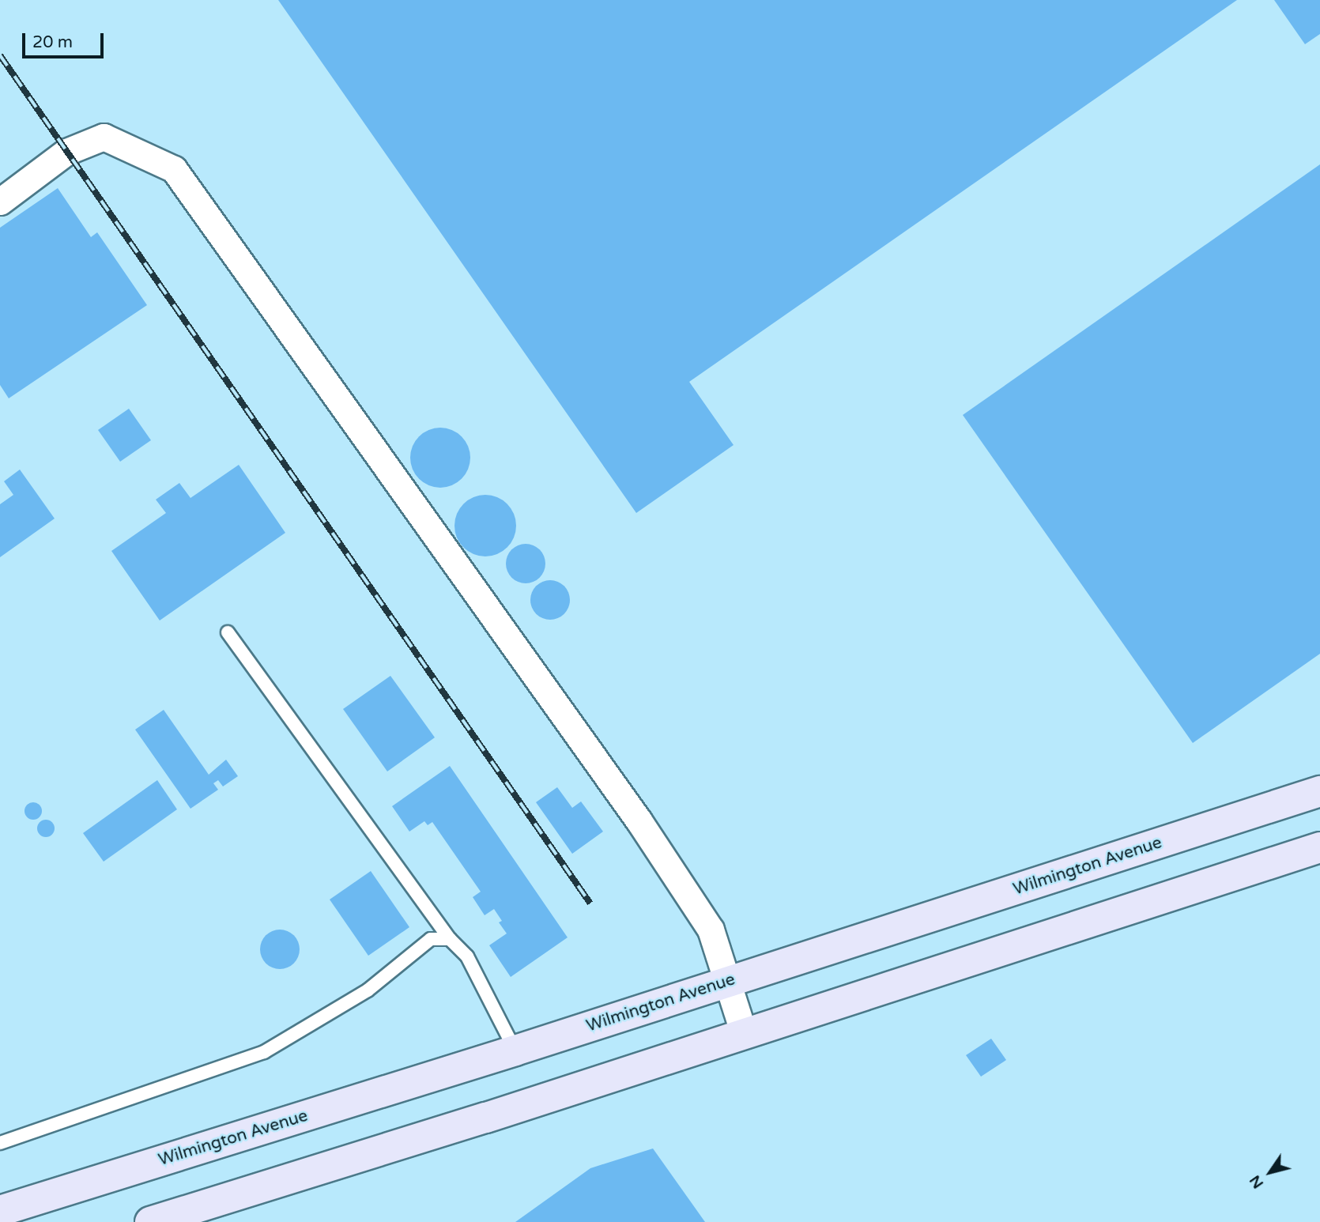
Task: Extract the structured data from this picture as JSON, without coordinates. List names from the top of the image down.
{
  "streets": {
    "main road": ["Wilmington Avenue"]
  },
  "scale_bar": "20 m",
  "north": "bottom left"
}
